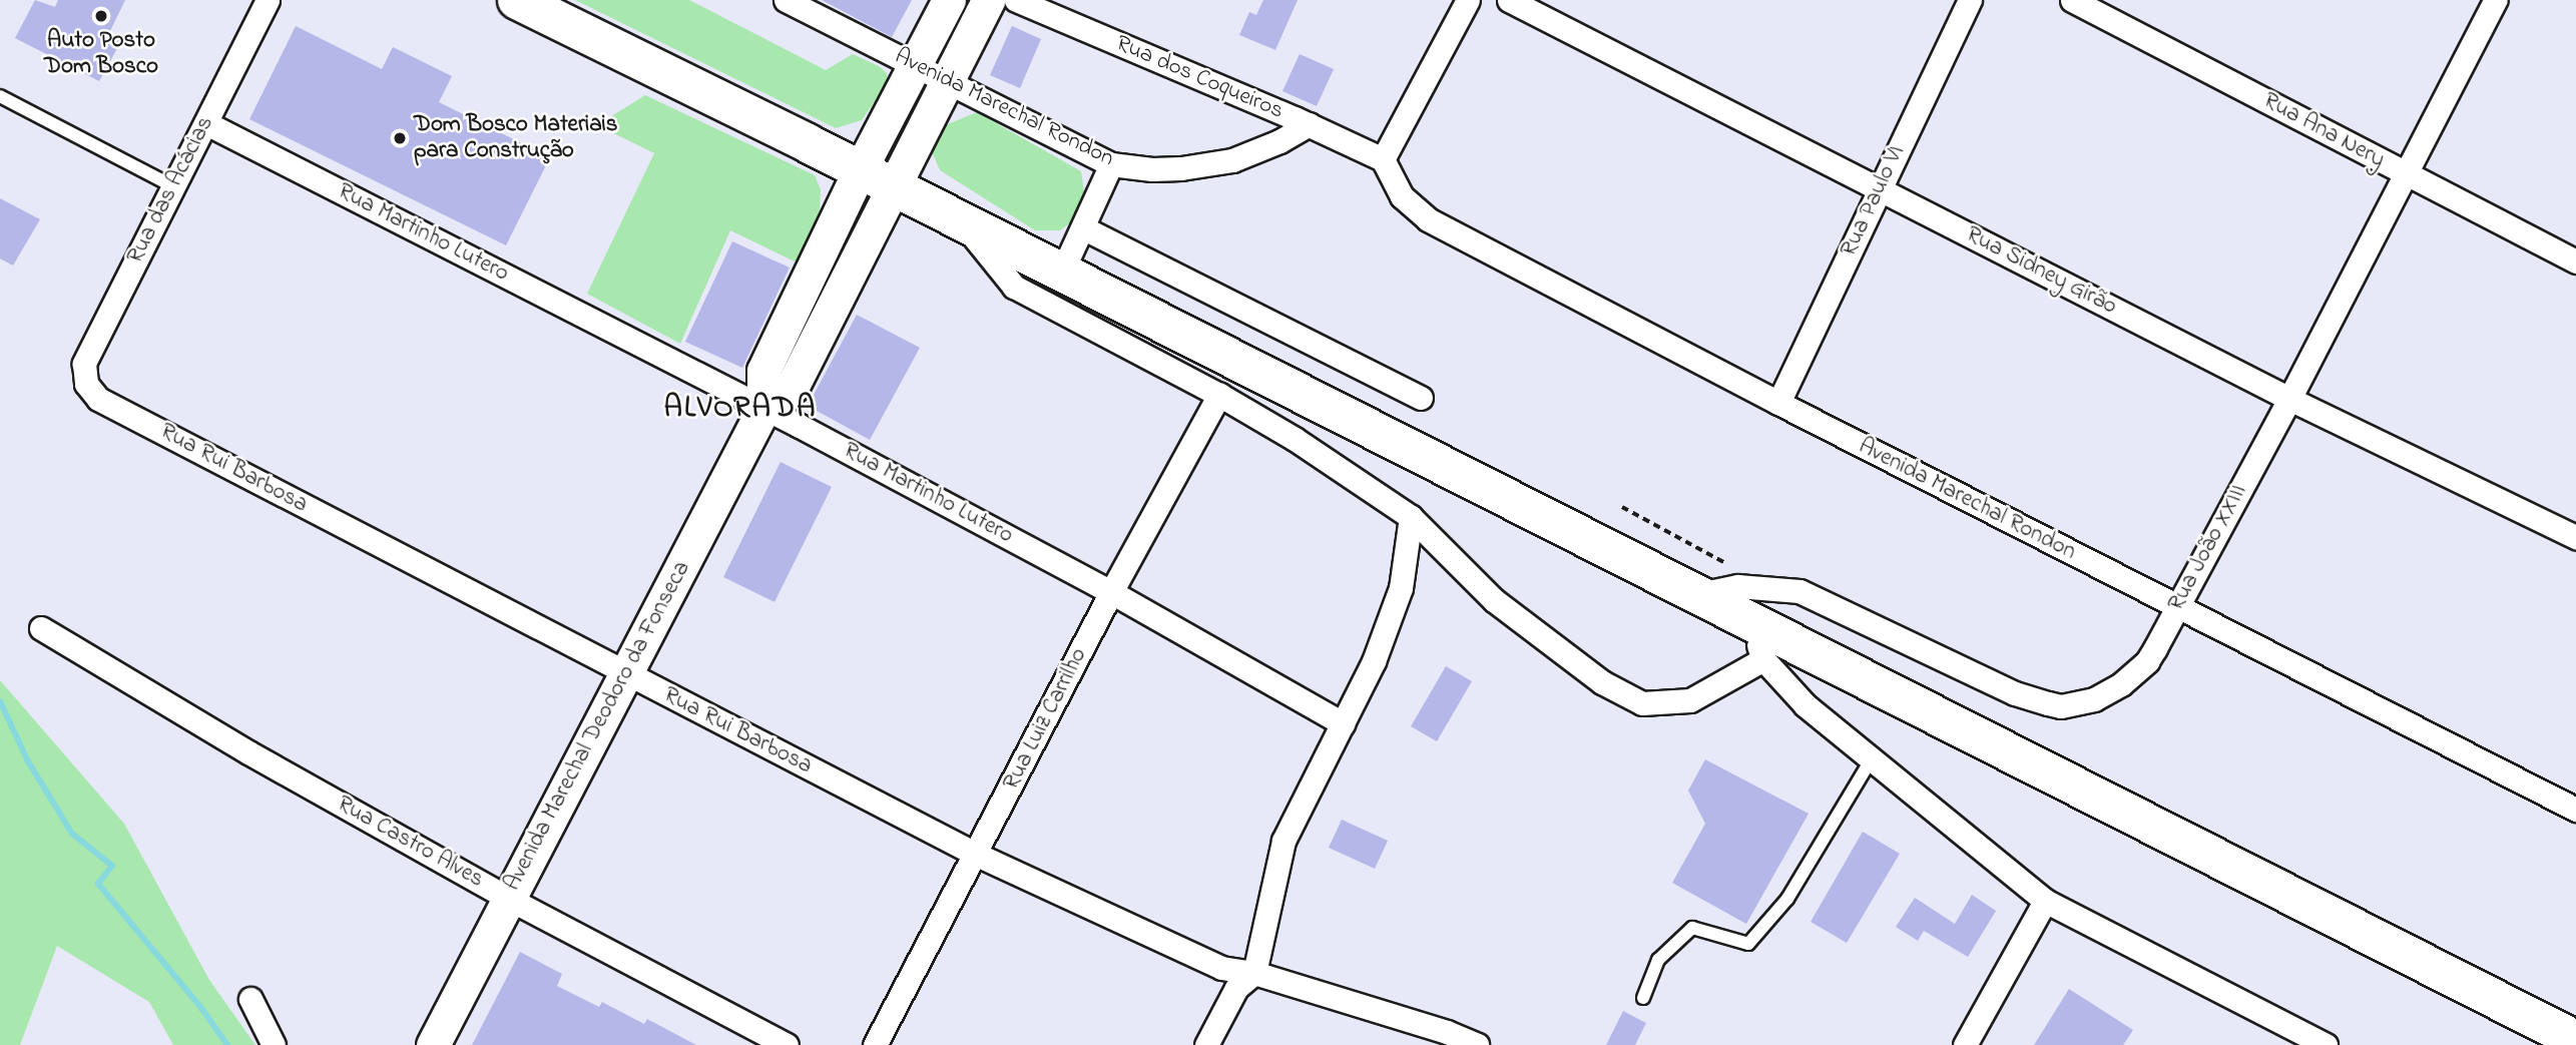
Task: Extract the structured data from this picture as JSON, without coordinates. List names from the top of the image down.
{
  "streets": {
    "main road": ["Avenida Marechal Deodoro da Fonseca"],
    "street": [
      "Rua dos Coqueiros",
      "Avenida Marechal Rondon",
      "Rua Ana Nery",
      "Rua das Acácias",
      "Rua Paulo VI",
      "Rua Martinho Lutero",
      "Rua Sidney Girão",
      "Rua Rui Barbosa",
      "Rua João XXIII",
      "Rua Luiz Carrilho",
      "Rua Castro Alves"
    ]
  },
  "crossings": [
    ["Rua dos Coqueiros", "Avenida Marechal Rondon"],
    ["Avenida Marechal Rondon", "Rua Paulo VI"],
    ["Avenida Marechal Rondon", "Rua João XXIII"],
    ["Avenida Marechal Rondon", "Avenida Marechal Deodoro da Fonseca"],
    ["Rua Ana Nery", "Rua João XXIII"],
    ["Rua das Acácias", "Rua Martinho Lutero"],
    ["Rua das Acácias", "Rua Rui Barbosa"],
    ["Rua Paulo VI", "Rua Sidney Girão"],
    ["Rua Martinho Lutero", "Rua Luiz Carrilho"],
    ["Rua Martinho Lutero", "Avenida Marechal Deodoro da Fonseca"],
    ["Rua Sidney Girão", "Rua João XXIII"],
    ["Rua Rui Barbosa", "Rua Luiz Carrilho"],
    ["Rua Rui Barbosa", "Avenida Marechal Deodoro da Fonseca"],
    ["Avenida Marechal Deodoro da Fonseca", "Rua Castro Alves"]
  ],
  "districts": ["ALVORADA"],
  "places": ["Auto Posto Dom Bosco", "Dom Bosco Materiais para Construção"]
}
